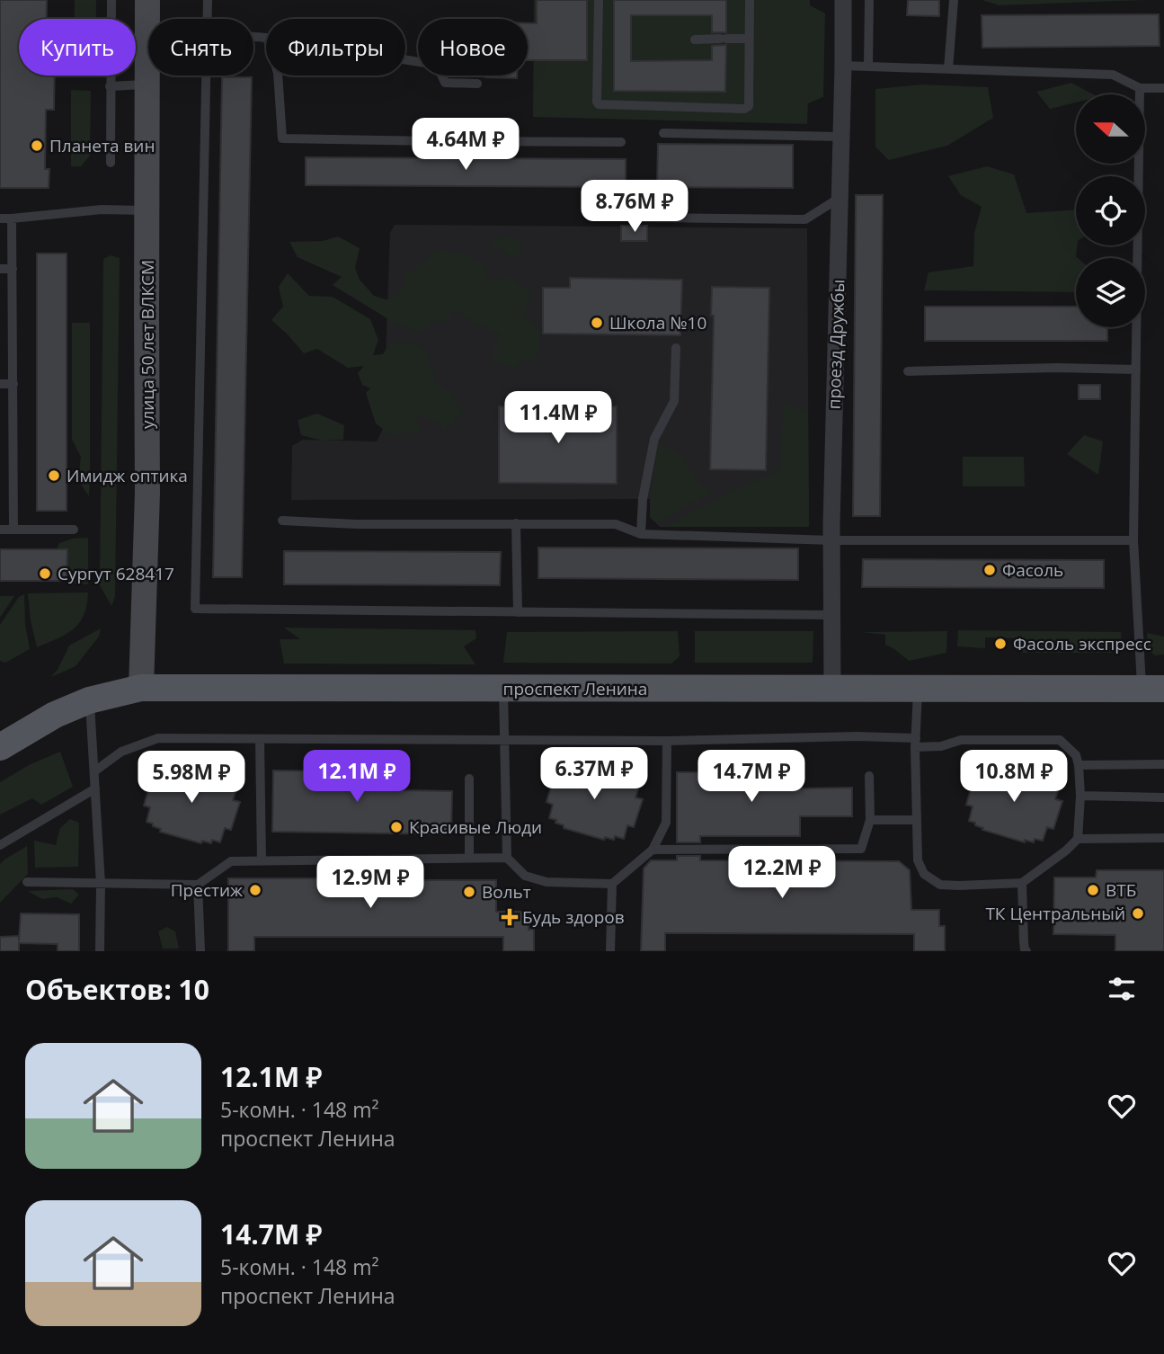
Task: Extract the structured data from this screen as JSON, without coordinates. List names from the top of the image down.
{
  "streets": {
    "main road": ["улица 50 лет ВЛКСМ", "проспект Ленина"],
    "street": ["проезд Дружбы"]
  },
  "crossings": [
    ["улица 50 лет ВЛКСМ", "проспект Ленина"],
    ["проезд Дружбы", "проспект Ленина"]
  ],
  "places": {
    "other": [
      "Планета вин",
      "Школа №10",
      "Имидж оптика",
      "Фасоль",
      "Сургут 628417",
      "Фасоль экспресс",
      "Красивые Люди",
      "Престиж",
      "ВТБ",
      "Вольт",
      "ТК Центральный"
    ],
    "health": ["Будь здоров"]
  },
  "north": "left",
  "page": {
    "chip": [
      "Купить",
      "Снять",
      "Фильтры",
      "Новое"
    ],
    "price": [
      "4.64M ₽",
      "8.76M ₽",
      "11.4M ₽",
      "6.37M ₽",
      "12.1M ₽",
      "14.7M ₽",
      "10.8M ₽",
      "5.98M ₽",
      "12.2M ₽",
      "12.9M ₽"
    ],
    "heading": "Объектов: 10",
    "list": [
      {
        "name": "12.1M ₽",
        "note": "5-комн. · 148 m² · проспект Ленина"
      },
      {
        "name": "14.7M ₽",
        "note": "5-комн. · 148 m² · проспект Ленина"
      }
    ]
  }
}
